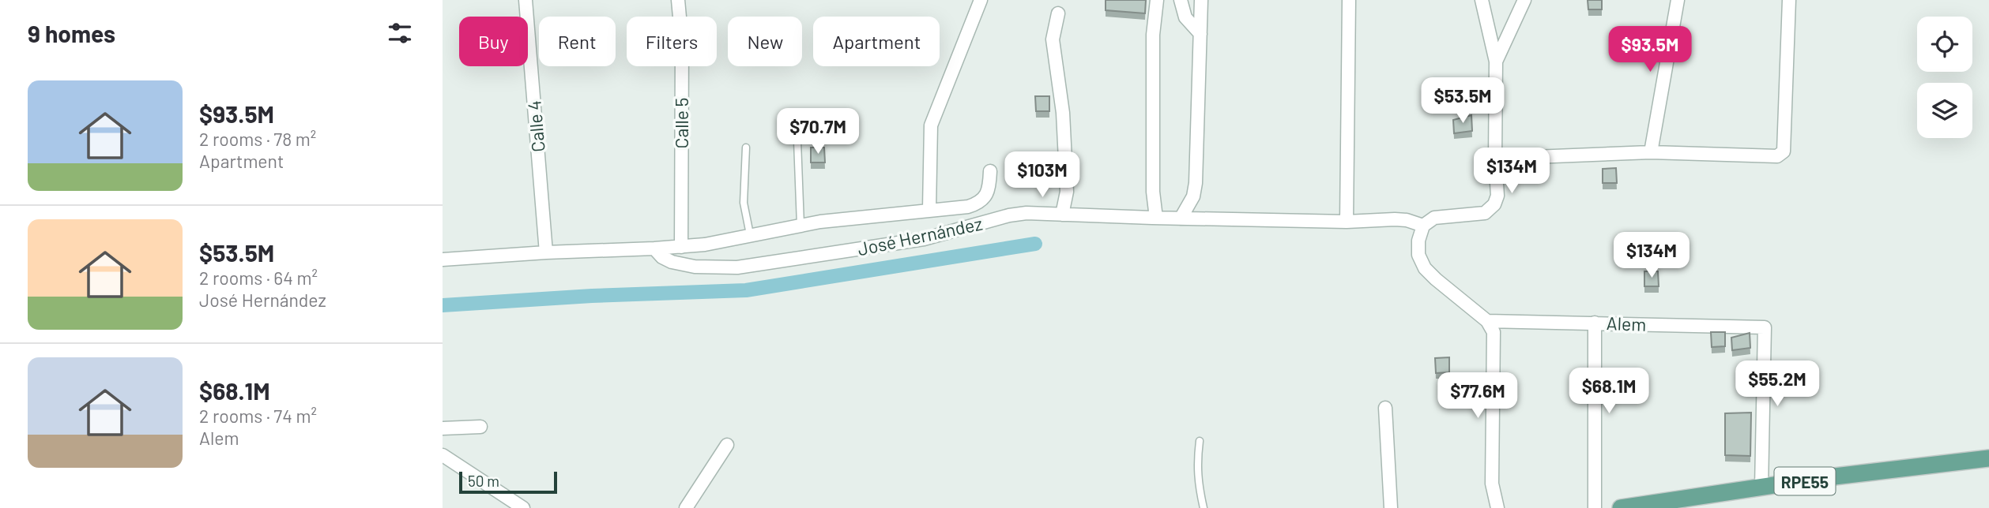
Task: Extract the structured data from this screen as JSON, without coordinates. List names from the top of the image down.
{
  "streets": {
    "main road": ["RPE55"],
    "street": [
      "Calle 5",
      "Calle 4",
      "José Hernández",
      "Alem"
    ]
  },
  "crossings": [
    ["Calle 5", "José Hernández"],
    ["Calle 4", "José Hernández"],
    ["Alem", "RPE55"]
  ],
  "scale_bar": "50 m",
  "page": {
    "heading": "9 homes",
    "chip": [
      "Buy",
      "Rent",
      "Filters",
      "New",
      "Apartment"
    ],
    "price": [
      "$93.5M",
      "$53.5M",
      "$70.7M",
      "$134M",
      "$103M",
      "$134M",
      "$55.2M",
      "$68.1M",
      "$77.6M"
    ],
    "list": [
      {
        "name": "$93.5M",
        "note": "2 rooms · 78 m² · Apartment"
      },
      {
        "name": "$53.5M",
        "note": "2 rooms · 64 m² · José Hernández"
      },
      {
        "name": "$68.1M",
        "note": "2 rooms · 74 m² · Alem"
      }
    ],
    "scale": "50 m"
  }
}
